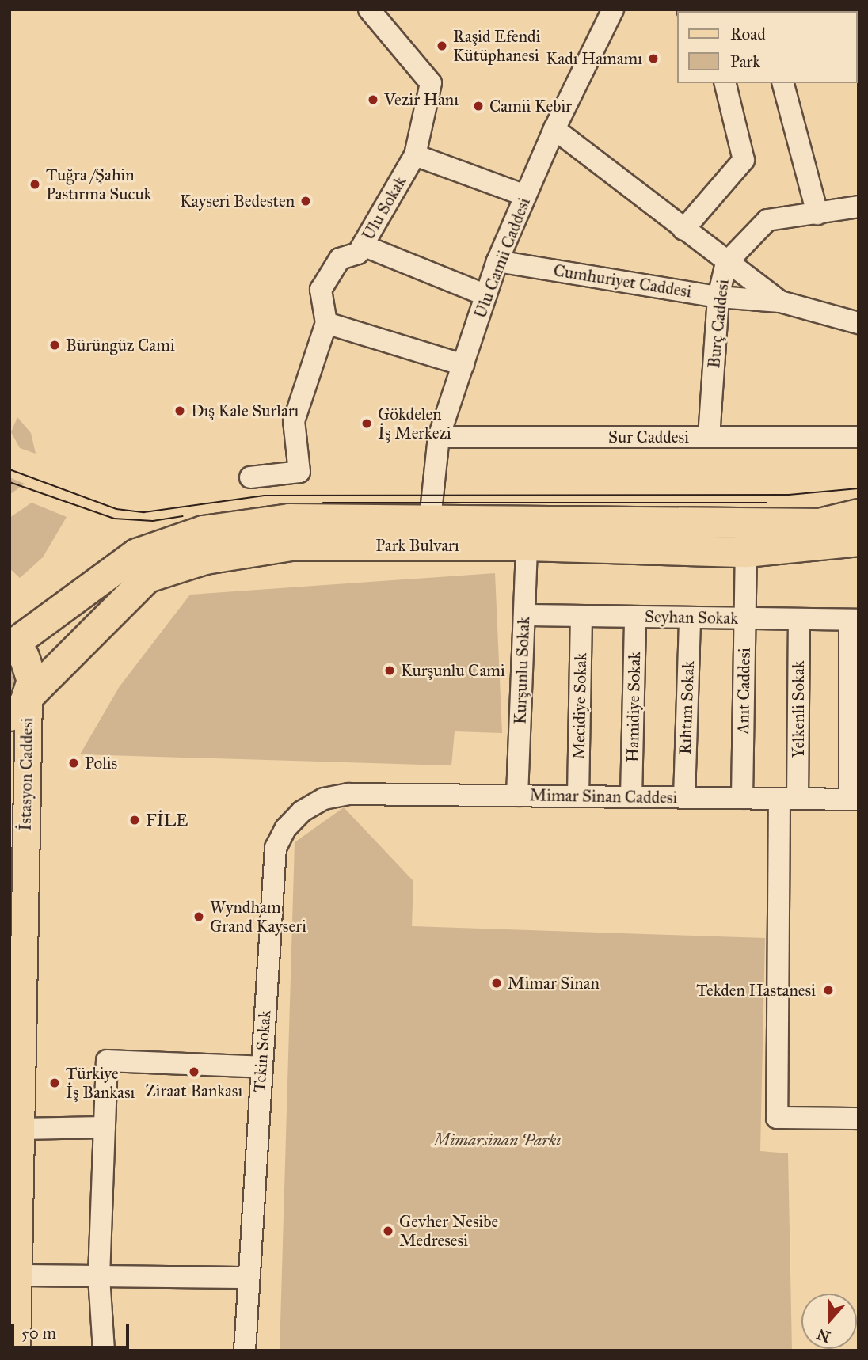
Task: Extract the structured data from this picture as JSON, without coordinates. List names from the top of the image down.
{
  "streets": {
    "highway": ["Park Bulvarı"],
    "main road": ["İstasyon Caddesi"],
    "street": [
      "Ulu Sokak",
      "Ulu Camii Caddesi",
      "Cumhuriyet Caddesi",
      "Burç Caddesi",
      "Sur Caddesi",
      "Seyhan Sokak",
      "Kurşunlu Sokak",
      "Anıt Caddesi",
      "Mecidiye Sokak",
      "Hamidiye Sokak",
      "Rıhtım Sokak",
      "Yelkenli Sokak",
      "Mimar Sinan Caddesi",
      "Tekin Sokak"
    ]
  },
  "crossings": [
    ["Ulu Camii Caddesi", "Cumhuriyet Caddesi"],
    ["Ulu Camii Caddesi", "Sur Caddesi"],
    ["Ulu Camii Caddesi", "Park Bulvarı"],
    ["Cumhuriyet Caddesi", "Burç Caddesi"],
    ["Burç Caddesi", "Sur Caddesi"],
    ["Park Bulvarı", "Kurşunlu Sokak"],
    ["Park Bulvarı", "Anıt Caddesi"],
    ["Park Bulvarı", "İstasyon Caddesi"],
    ["Seyhan Sokak", "Kurşunlu Sokak"],
    ["Seyhan Sokak", "Anıt Caddesi"],
    ["Seyhan Sokak", "Mecidiye Sokak"],
    ["Seyhan Sokak", "Hamidiye Sokak"],
    ["Seyhan Sokak", "Rıhtım Sokak"],
    ["Seyhan Sokak", "Yelkenli Sokak"],
    ["Kurşunlu Sokak", "Mimar Sinan Caddesi"],
    ["Anıt Caddesi", "Mimar Sinan Caddesi"],
    ["Mecidiye Sokak", "Mimar Sinan Caddesi"],
    ["Hamidiye Sokak", "Mimar Sinan Caddesi"],
    ["Rıhtım Sokak", "Mimar Sinan Caddesi"],
    ["Yelkenli Sokak", "Mimar Sinan Caddesi"],
    ["Mimar Sinan Caddesi", "Tekin Sokak"]
  ],
  "parks": ["Mimarsinan Parkı"],
  "places": [
    "Raşid Efendi Kütüphanesi",
    "Kadı Hamamı",
    "Vezir Hanı",
    "Camii Kebir",
    "Tuğra /Şahin Pastırma Sucuk",
    "Kayseri Bedesten",
    "Bürüngüz Cami",
    "Dış Kale Surları",
    "Gökdelen İş Merkezi",
    "Kurşunlu Cami",
    "Polis",
    "FİLE",
    "Wyndham Grand Kayseri",
    "Mimar Sinan",
    "Tekden Hastanesi",
    "Ziraat Bankası",
    "Türkiye İş Bankası",
    "Gevher Nesibe Medresesi"
  ],
  "legend": ["Road", "Park"],
  "scale_bar": "50 m",
  "north": "bottom"
}
